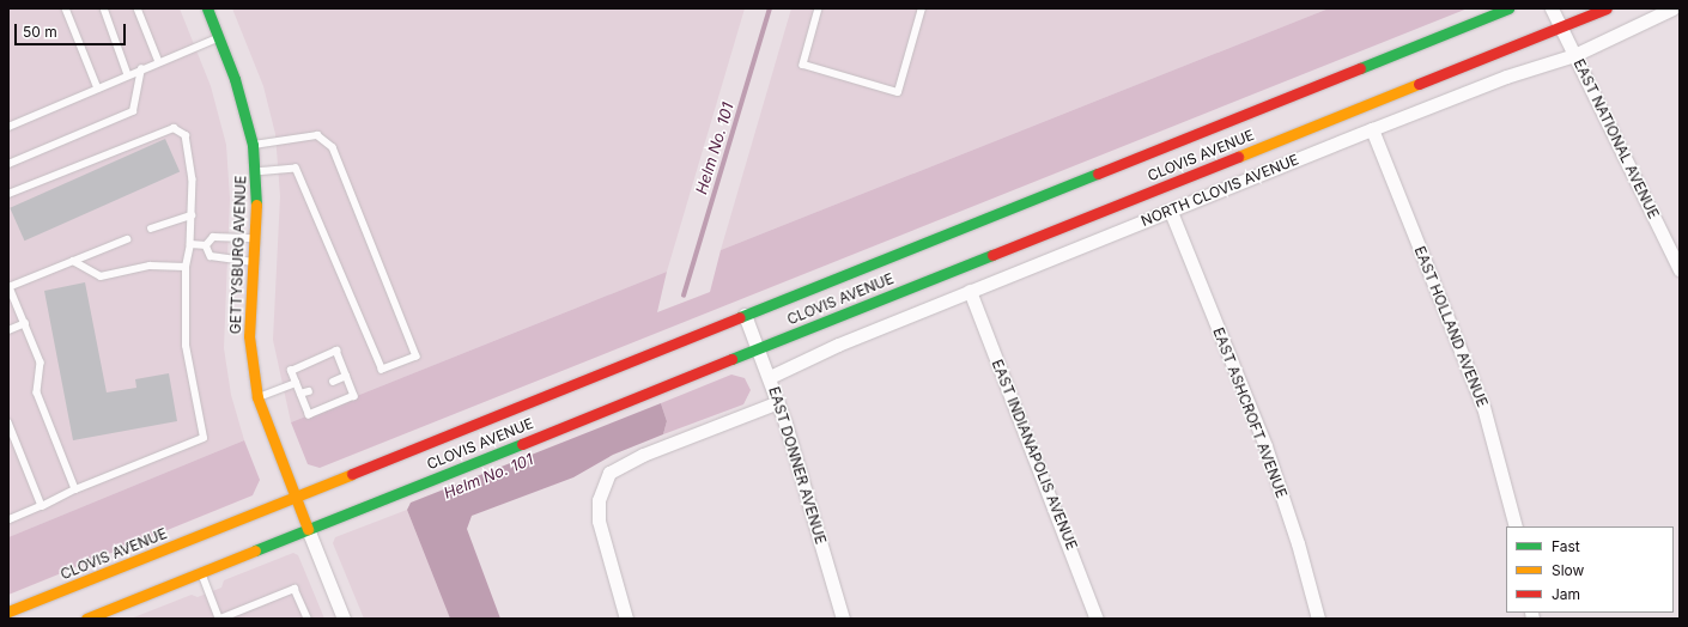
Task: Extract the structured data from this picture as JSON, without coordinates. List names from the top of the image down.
{
  "streets": {
    "main road": ["CLOVIS AVENUE", "GETTYSBURG AVENUE"],
    "street": [
      "EAST NATIONAL AVENUE",
      "NORTH CLOVIS AVENUE",
      "EAST HOLLAND AVENUE",
      "EAST ASHCROFT AVENUE",
      "EAST INDIANAPOLIS AVENUE",
      "EAST DONNER AVENUE"
    ]
  },
  "crossings": [
    ["EAST NATIONAL AVENUE", "CLOVIS AVENUE"],
    ["EAST NATIONAL AVENUE", "NORTH CLOVIS AVENUE"],
    ["CLOVIS AVENUE", "GETTYSBURG AVENUE"],
    ["CLOVIS AVENUE", "EAST DONNER AVENUE"],
    ["NORTH CLOVIS AVENUE", "EAST HOLLAND AVENUE"],
    ["NORTH CLOVIS AVENUE", "EAST ASHCROFT AVENUE"],
    ["NORTH CLOVIS AVENUE", "EAST INDIANAPOLIS AVENUE"],
    ["NORTH CLOVIS AVENUE", "EAST DONNER AVENUE"]
  ],
  "water": ["Helm No. 101"],
  "legend": ["Fast", "Slow", "Jam"],
  "scale_bar": "50 m"
}
